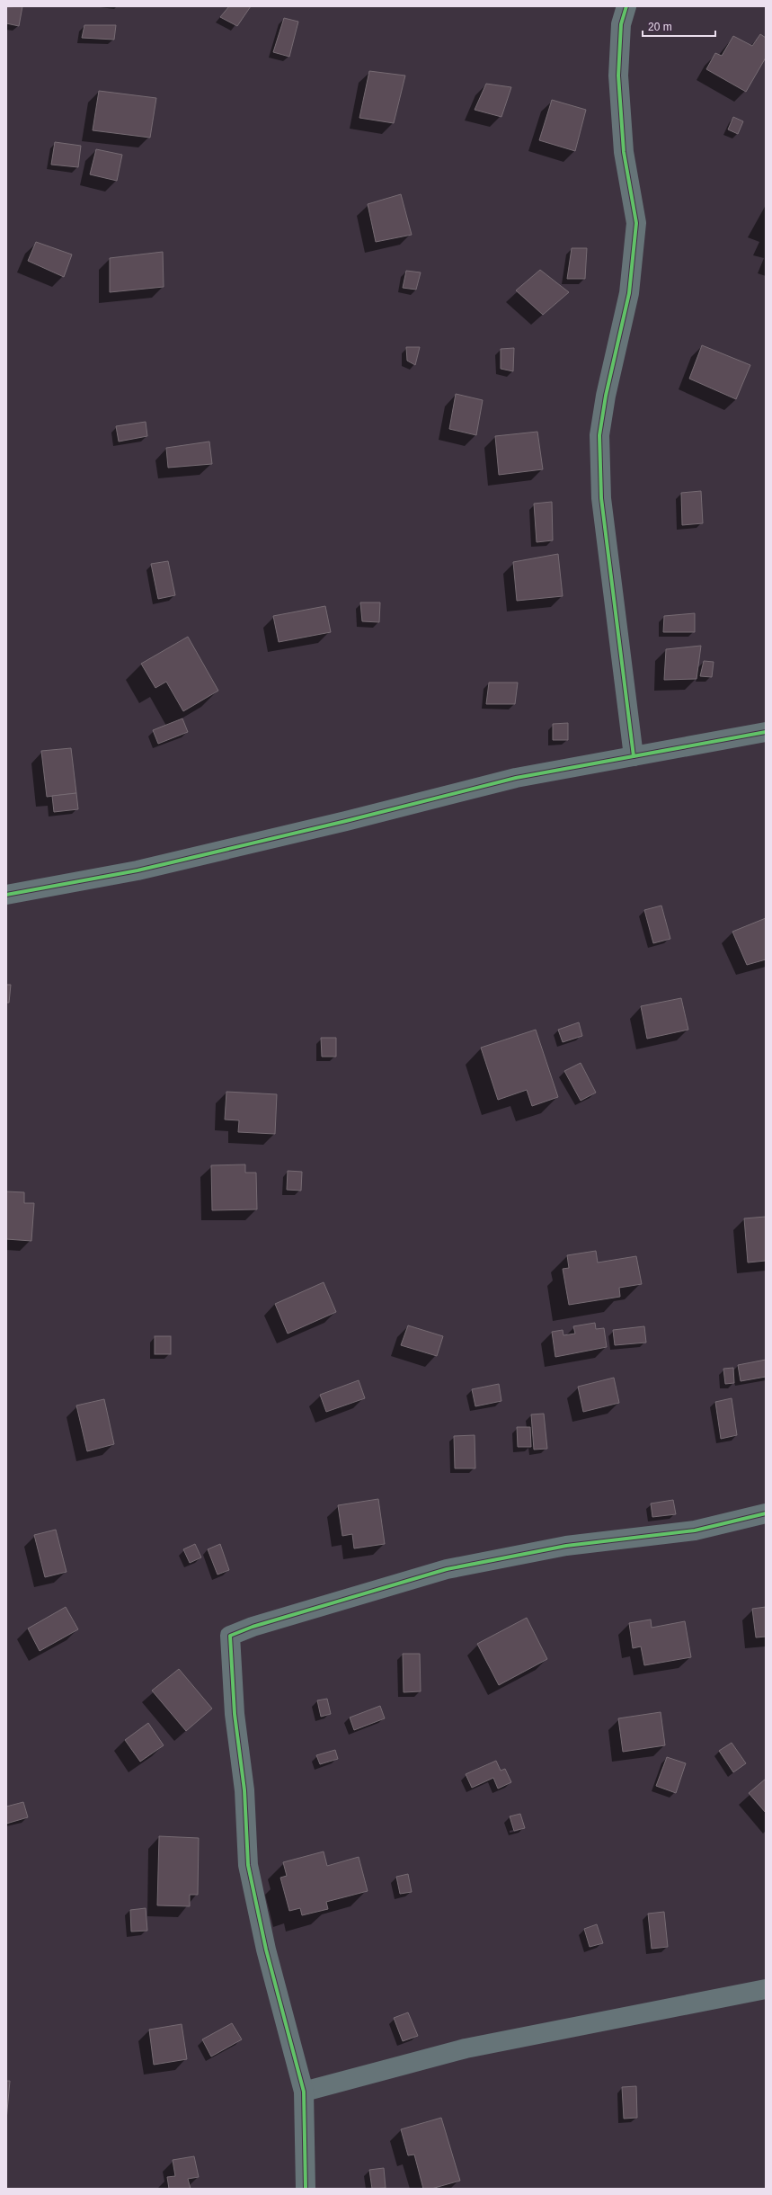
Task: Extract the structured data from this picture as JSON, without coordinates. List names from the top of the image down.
{
  "scale_bar": "20 m"
}
